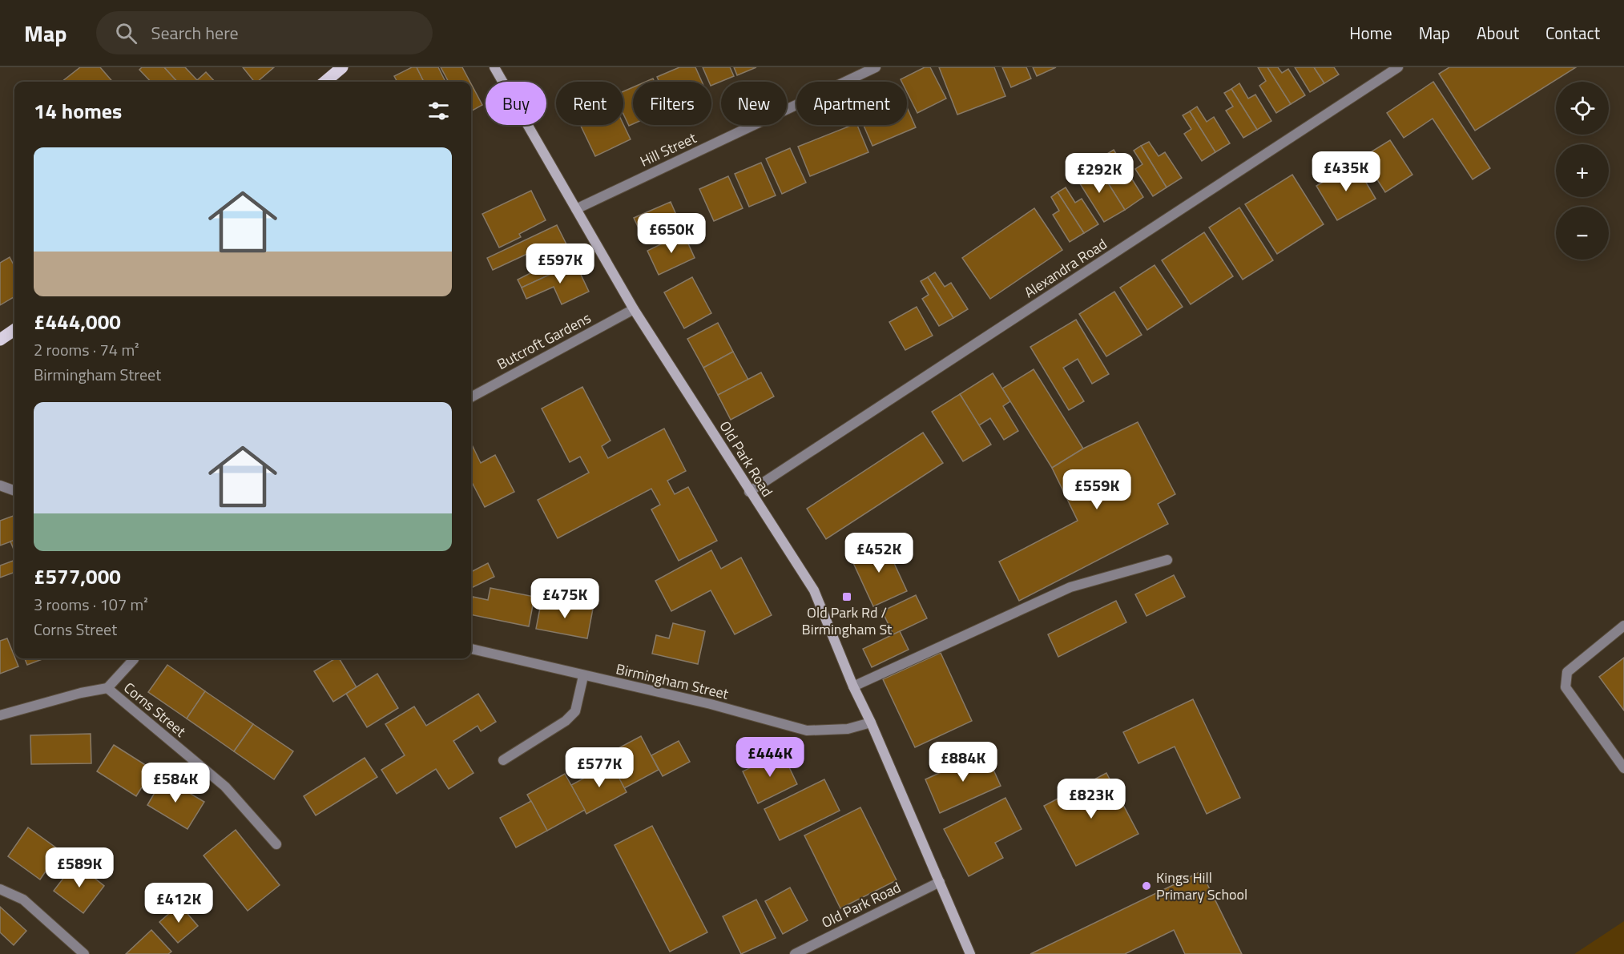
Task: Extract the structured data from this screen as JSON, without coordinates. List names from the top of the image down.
{
  "streets": {
    "street": [
      "Hill Street",
      "Alexandra Road",
      "Butcroft Gardens",
      "Old Park Road",
      "Birmingham Street",
      "Corns Street"
    ]
  },
  "crossings": [
    ["Hill Street", "Old Park Road"],
    ["Alexandra Road", "Old Park Road"],
    ["Butcroft Gardens", "Old Park Road"],
    ["Old Park Road", "Birmingham Street"]
  ],
  "places": {
    "transit": ["Old Park Rd / Birmingham St"],
    "other": ["Kings Hill Primary School"]
  },
  "page": {
    "header": "Map",
    "search": "Search here",
    "nav": [
      "Home",
      "Map",
      "About",
      "Contact"
    ],
    "map_buttons": ["+", "−"],
    "chip": [
      "Buy",
      "Rent",
      "Filters",
      "New",
      "Apartment"
    ],
    "heading": "14 homes",
    "list": [
      {
        "name": "£444,000",
        "note": "2 rooms · 74 m² · Birmingham Street"
      },
      {
        "name": "£577,000",
        "note": "3 rooms · 107 m² · Corns Street"
      }
    ],
    "price": [
      "£435K",
      "£292K",
      "£650K",
      "£597K",
      "£559K",
      "£452K",
      "£475K",
      "£444K",
      "£884K",
      "£577K",
      "£584K",
      "£823K",
      "£589K",
      "£412K"
    ]
  }
}
